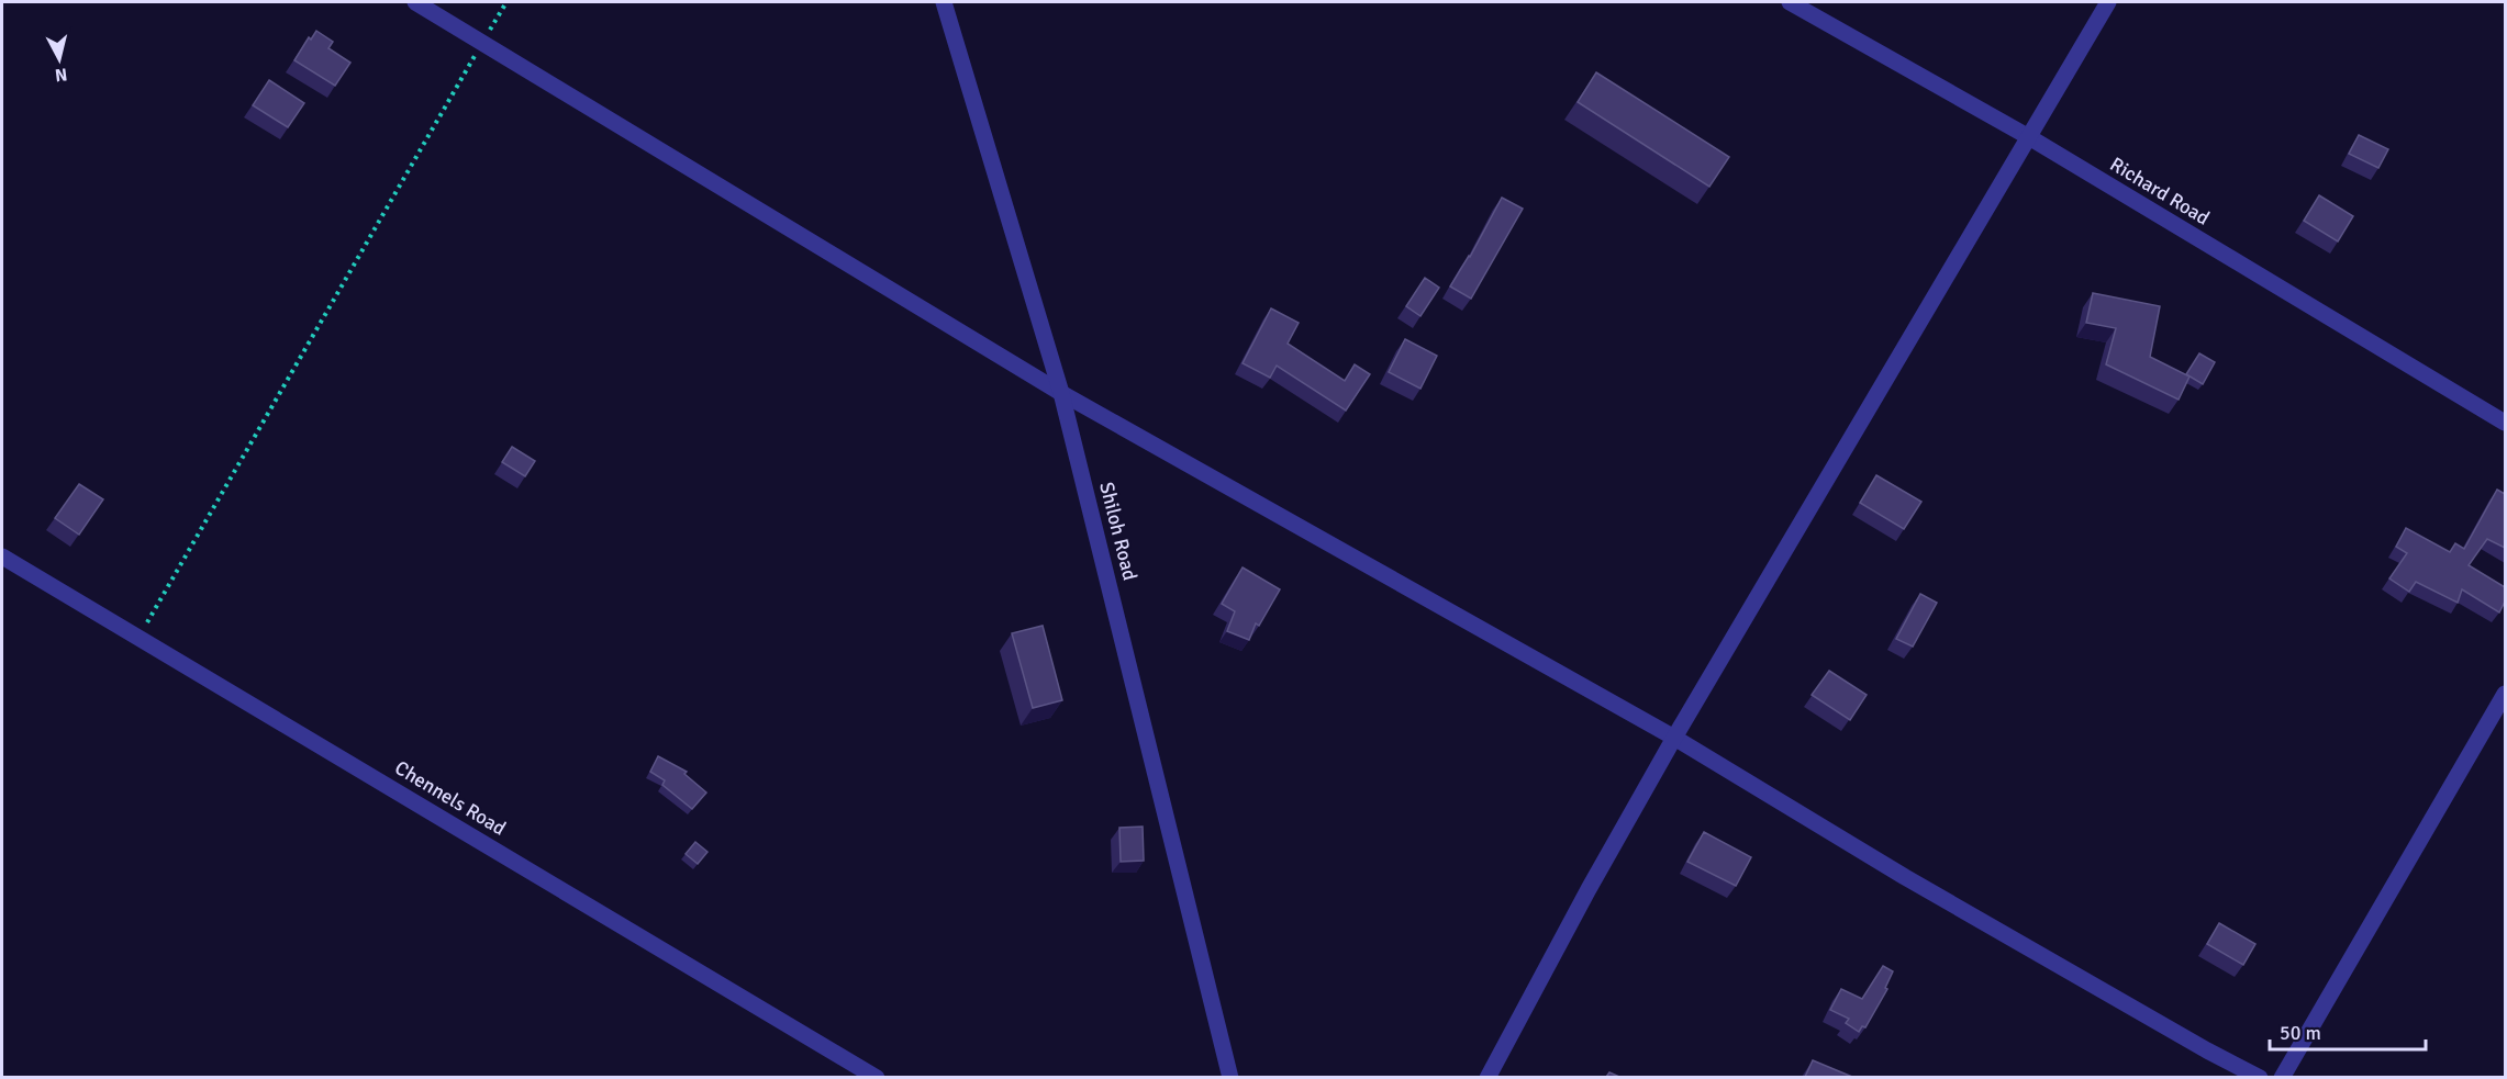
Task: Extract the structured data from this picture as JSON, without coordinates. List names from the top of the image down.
{
  "streets": {
    "street": ["Richard Road", "Shiloh Road", "Chennels Road"]
  },
  "scale_bar": "50 m",
  "north": "bottom"
}
